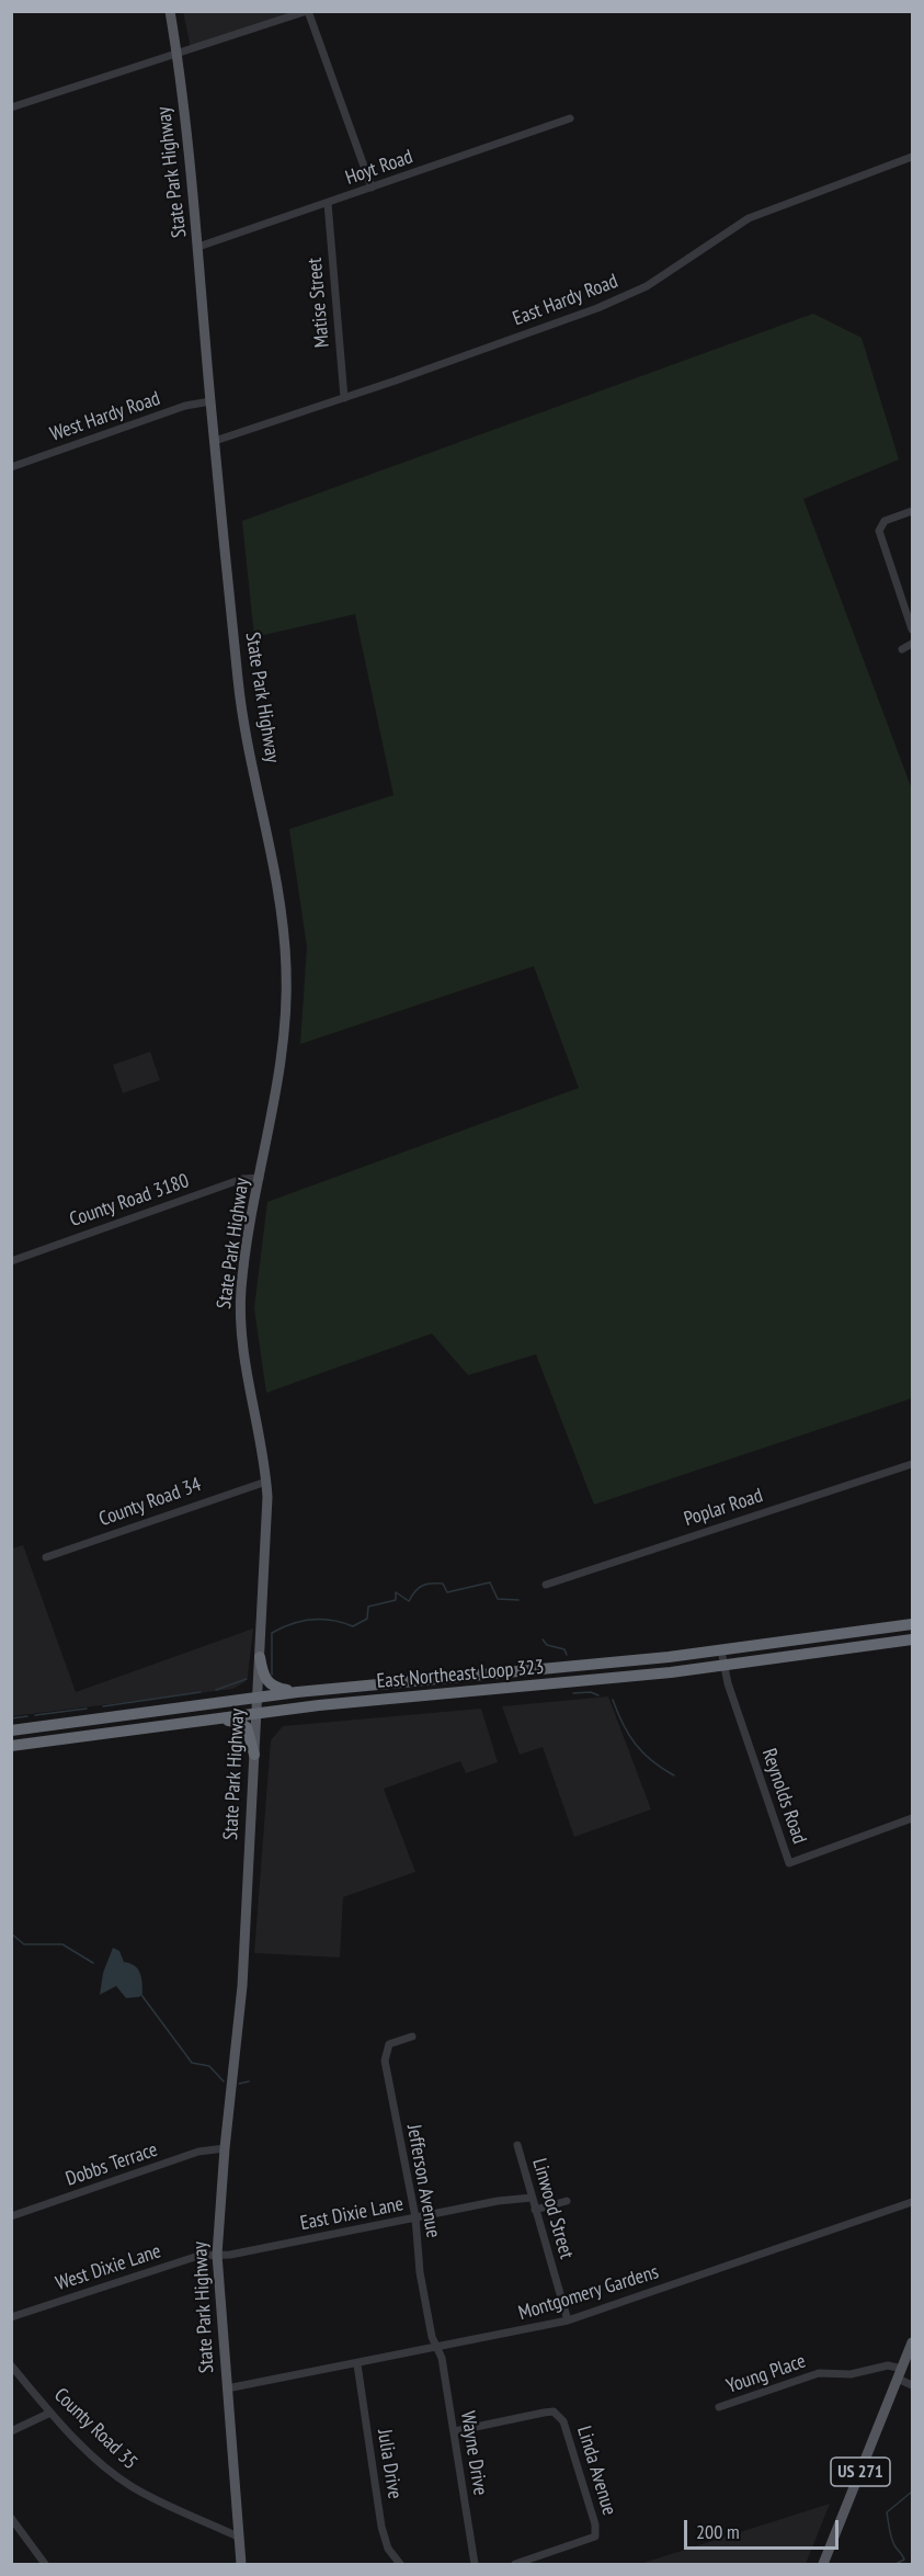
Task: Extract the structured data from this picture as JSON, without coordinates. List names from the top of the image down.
{
  "streets": {
    "highway": ["East Northeast Loop 323"],
    "main road": ["State Park Highway", "US 271"],
    "street": [
      "Hoyt Road",
      "East Hardy Road",
      "Matise Street",
      "West Hardy Road",
      "County Road 3180",
      "County Road 34",
      "Poplar Road",
      "Reynolds Road",
      "Dobbs Terrace",
      "Jefferson Avenue",
      "Linwood Street",
      "East Dixie Lane",
      "West Dixie Lane",
      "Montgomery Gardens",
      "Young Place",
      "County Road 35",
      "Wayne Drive",
      "Julia Drive",
      "Linda Avenue"
    ]
  },
  "crossings": [
    ["Hoyt Road", "State Park Highway"],
    ["Hoyt Road", "Matise Street"],
    ["State Park Highway", "East Hardy Road"],
    ["State Park Highway", "West Hardy Road"],
    ["State Park Highway", "County Road 3180"],
    ["State Park Highway", "County Road 34"],
    ["State Park Highway", "East Northeast Loop 323"],
    ["State Park Highway", "Dobbs Terrace"],
    ["State Park Highway", "East Dixie Lane"],
    ["State Park Highway", "West Dixie Lane"],
    ["State Park Highway", "Montgomery Gardens"],
    ["State Park Highway", "County Road 35"],
    ["East Hardy Road", "Matise Street"],
    ["East Northeast Loop 323", "Reynolds Road"],
    ["Jefferson Avenue", "East Dixie Lane"],
    ["Jefferson Avenue", "Montgomery Gardens"],
    ["Jefferson Avenue", "Wayne Drive"],
    ["Linwood Street", "East Dixie Lane"],
    ["Linwood Street", "Montgomery Gardens"],
    ["East Dixie Lane", "West Dixie Lane"],
    ["Montgomery Gardens", "Wayne Drive"],
    ["Montgomery Gardens", "Julia Drive"],
    ["Young Place", "US 271"],
    ["Wayne Drive", "Linda Avenue"]
  ],
  "scale_bar": "200 m"
}
